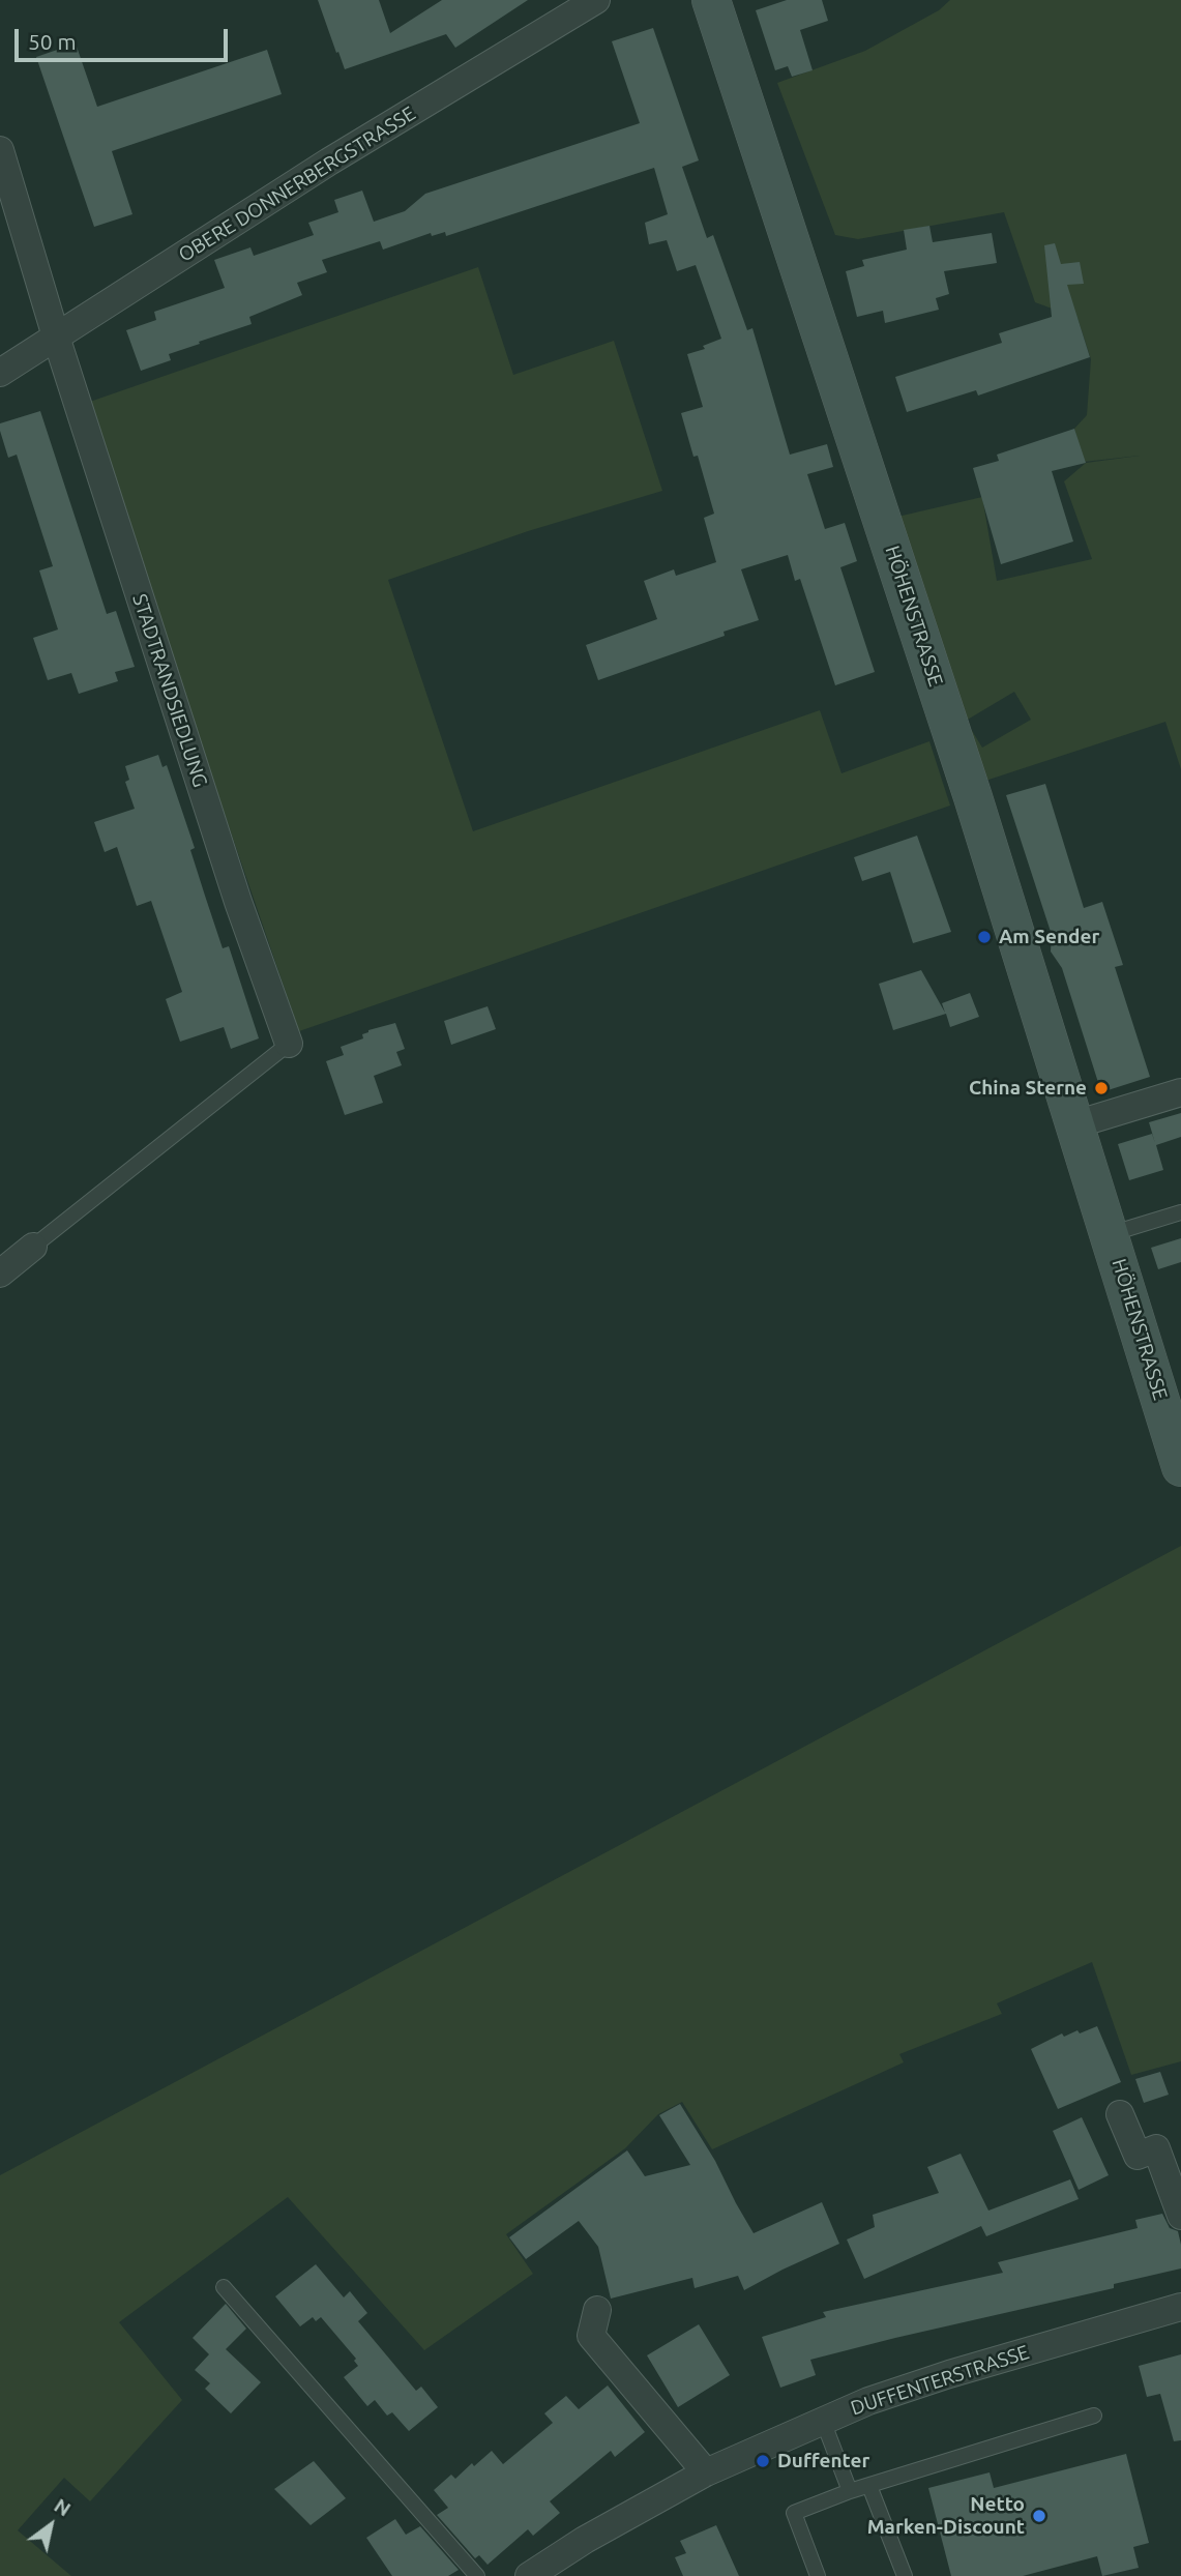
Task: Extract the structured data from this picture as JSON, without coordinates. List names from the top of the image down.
{
  "streets": {
    "street": [
      "OBERE DONNERBERGSTRASSE",
      "HÖHENSTRASSE",
      "STADTRANDSIEDLUNG",
      "DUFFENTERSTRASSE"
    ]
  },
  "crossings": [
    ["OBERE DONNERBERGSTRASSE", "STADTRANDSIEDLUNG"]
  ],
  "places": [
    "Am Sender",
    "China Sterne",
    "Duffenter",
    "Netto Marken-Discount"
  ],
  "scale_bar": "50 m",
  "north": "top right"
}
